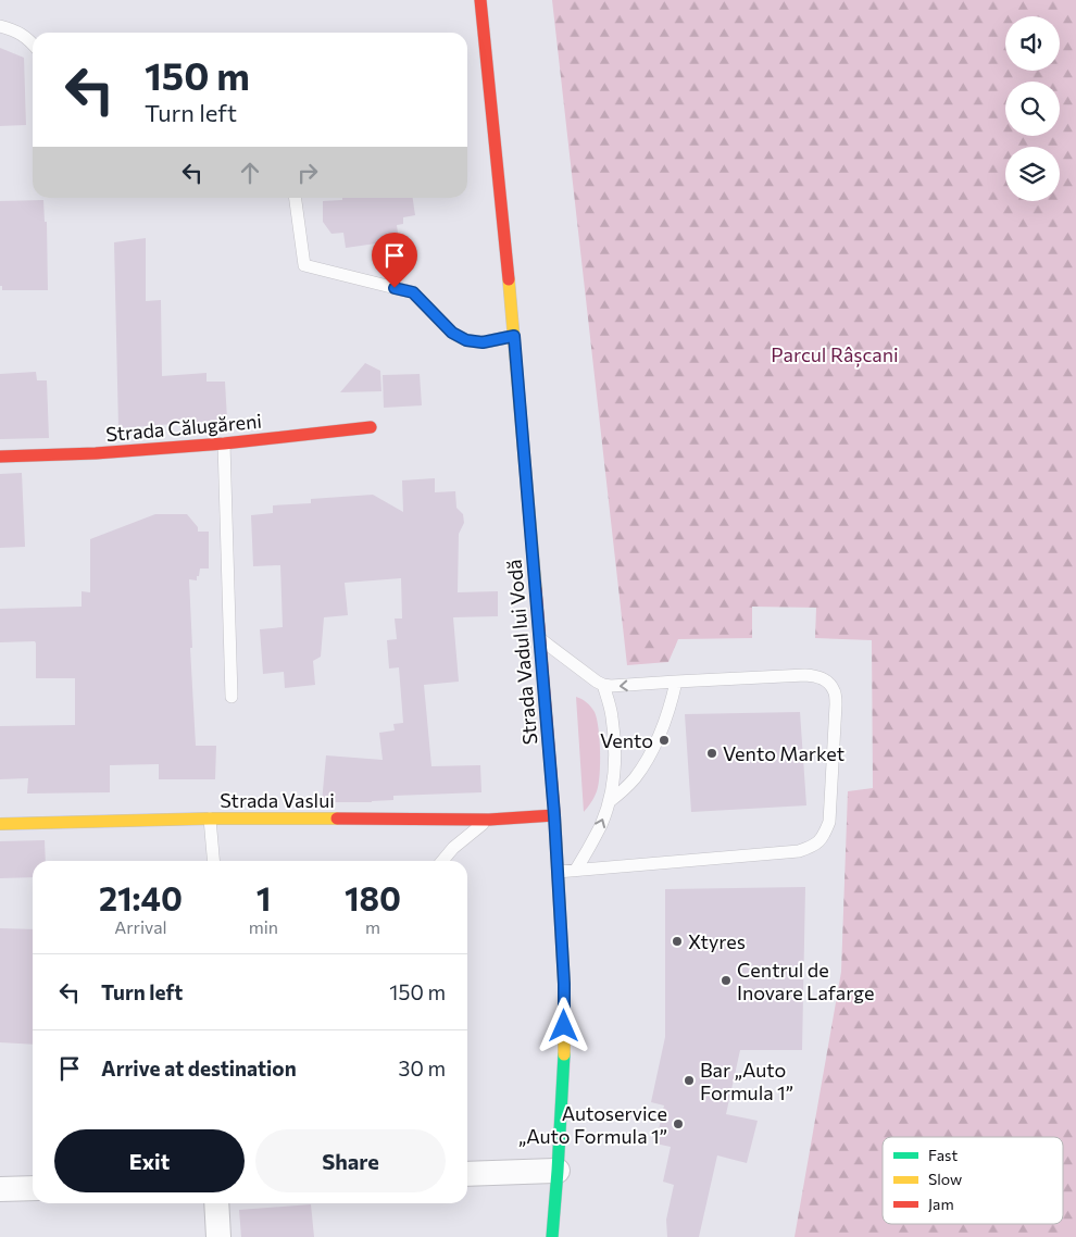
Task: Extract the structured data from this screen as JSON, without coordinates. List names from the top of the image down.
{
  "streets": {
    "main road": ["Strada Călugăreni", "Strada Vadul lui Vodă", "Strada Vaslui"]
  },
  "crossings": [
    ["Strada Vadul lui Vodă", "Strada Vaslui"]
  ],
  "parks": ["Parcul Râșcani"],
  "places": [
    "Vento",
    "Vento Market",
    "Xtyres",
    "Centrul de Inovare Lafarge",
    "Bar „Auto Formula 1”",
    "Autoservice „Auto Formula 1”"
  ],
  "legend": ["Fast", "Slow", "Jam"],
  "page": {
    "turn": ["150 m", "Turn left"],
    "eta": [
      "21:40",
      "Arrival",
      "1",
      "min",
      "180",
      "m"
    ],
    "list": [
      {
        "name": "Turn left",
        "value": "150 m"
      },
      {
        "name": "Arrive at destination",
        "value": "30 m"
      }
    ],
    "buttons": ["Exit", "Share"]
  }
}
